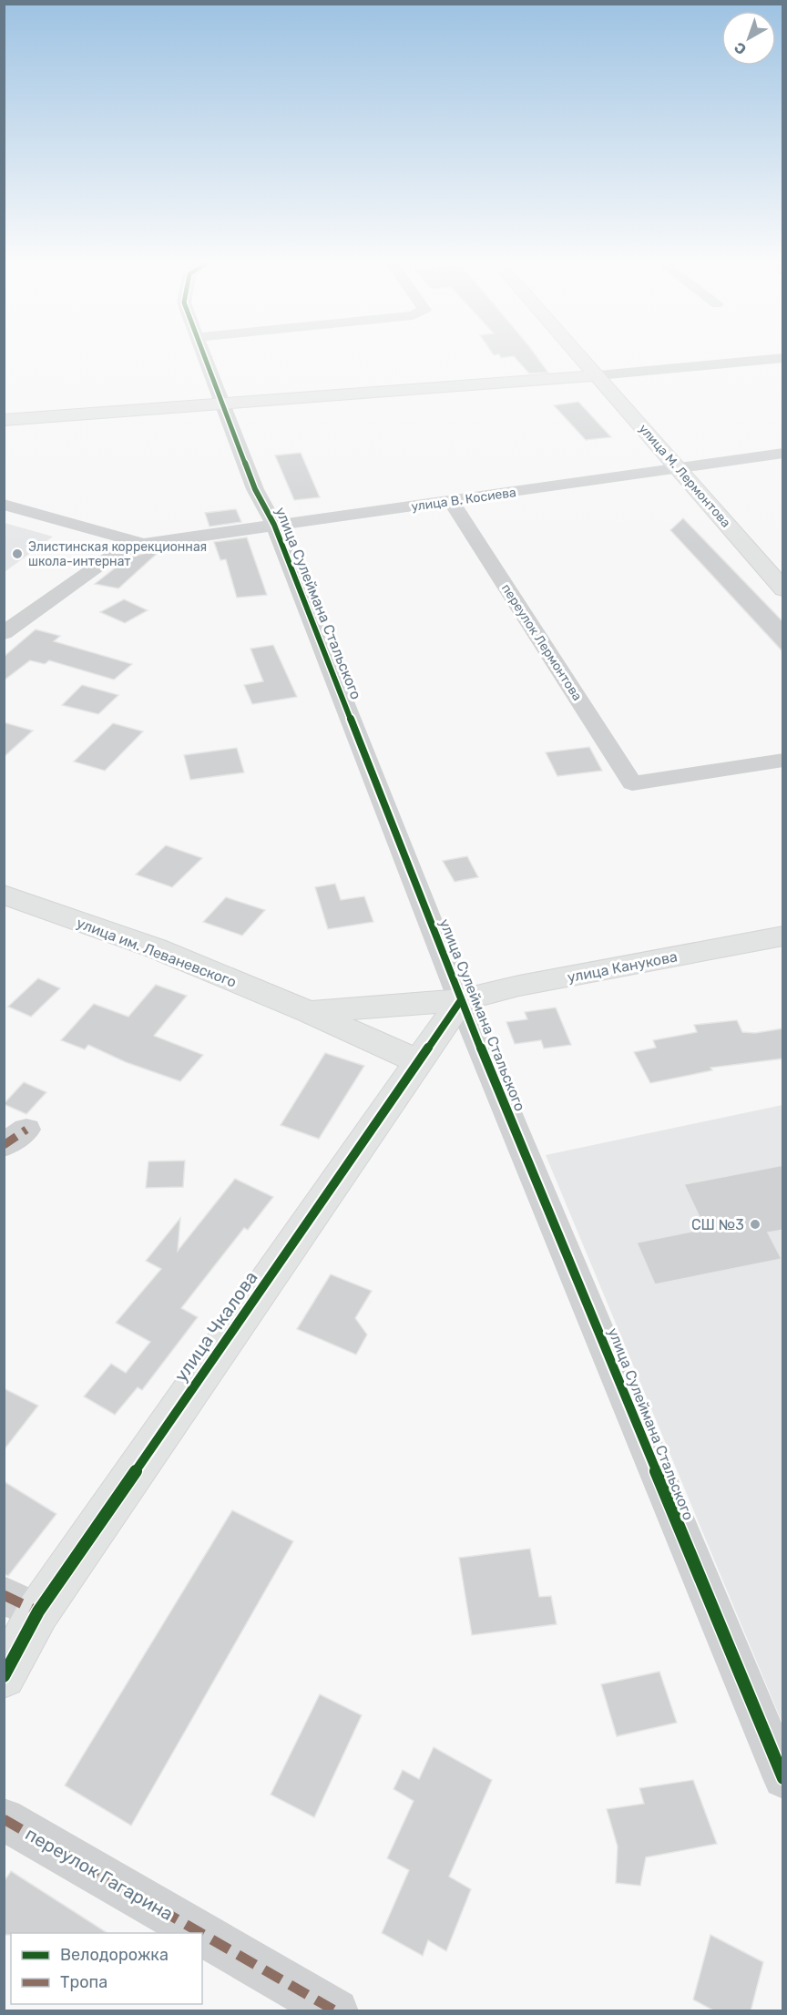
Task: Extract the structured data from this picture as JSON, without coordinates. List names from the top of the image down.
{
  "streets": {
    "street": [
      "улица М. Лермонтова",
      "улица В. Косиева",
      "улица Сулеймана Стальского",
      "переулок Лермонтова",
      "улица им. Леваневского",
      "улица Канукова",
      "улица Чкалова",
      "переулок Гагарина"
    ]
  },
  "crossings": [
    ["улица М. Лермонтова", "улица В. Косиева"],
    ["улица В. Косиева", "улица Сулеймана Стальского"],
    ["улица В. Косиева", "переулок Лермонтова"],
    ["улица Сулеймана Стальского", "улица им. Леваневского"],
    ["улица Сулеймана Стальского", "улица Канукова"],
    ["улица Сулеймана Стальского", "улица Чкалова"],
    ["улица им. Леваневского", "улица Канукова"],
    ["улица им. Леваневского", "улица Чкалова"],
    ["улица Канукова", "улица Чкалова"]
  ],
  "places": ["Элистинская коррекционная школа-интернат", "СШ №3"],
  "legend": ["Велодорожка", "Тропа"],
  "north": "bottom left"
}
